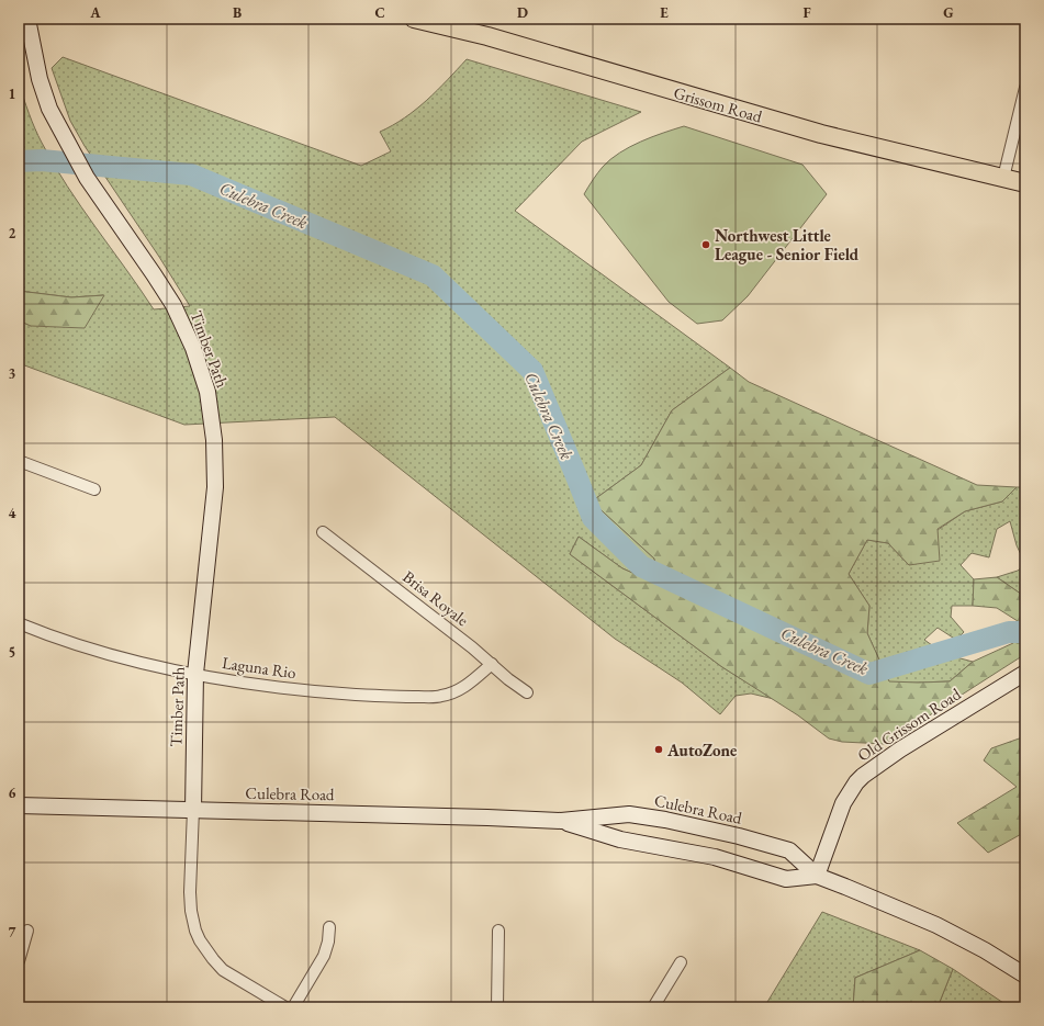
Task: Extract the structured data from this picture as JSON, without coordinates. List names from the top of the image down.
{
  "streets": {
    "main road": [
      "Grissom Road",
      "Timber Path",
      "Old Grissom Road",
      "Culebra Road"
    ],
    "street": ["Brisa Royale", "Laguna Rio"]
  },
  "crossings": [
    ["Timber Path", "Laguna Rio"],
    ["Timber Path", "Culebra Road"],
    ["Brisa Royale", "Laguna Rio"],
    ["Old Grissom Road", "Culebra Road"]
  ],
  "water": ["Culebra Creek"],
  "places": ["Northwest Little League - Senior Field", "AutoZone"],
  "grid": {
    "columns": [
      "A",
      "B",
      "C",
      "D",
      "E",
      "F",
      "G"
    ],
    "rows": [
      "1",
      "2",
      "3",
      "4",
      "5",
      "6",
      "7"
    ]
  }
}
